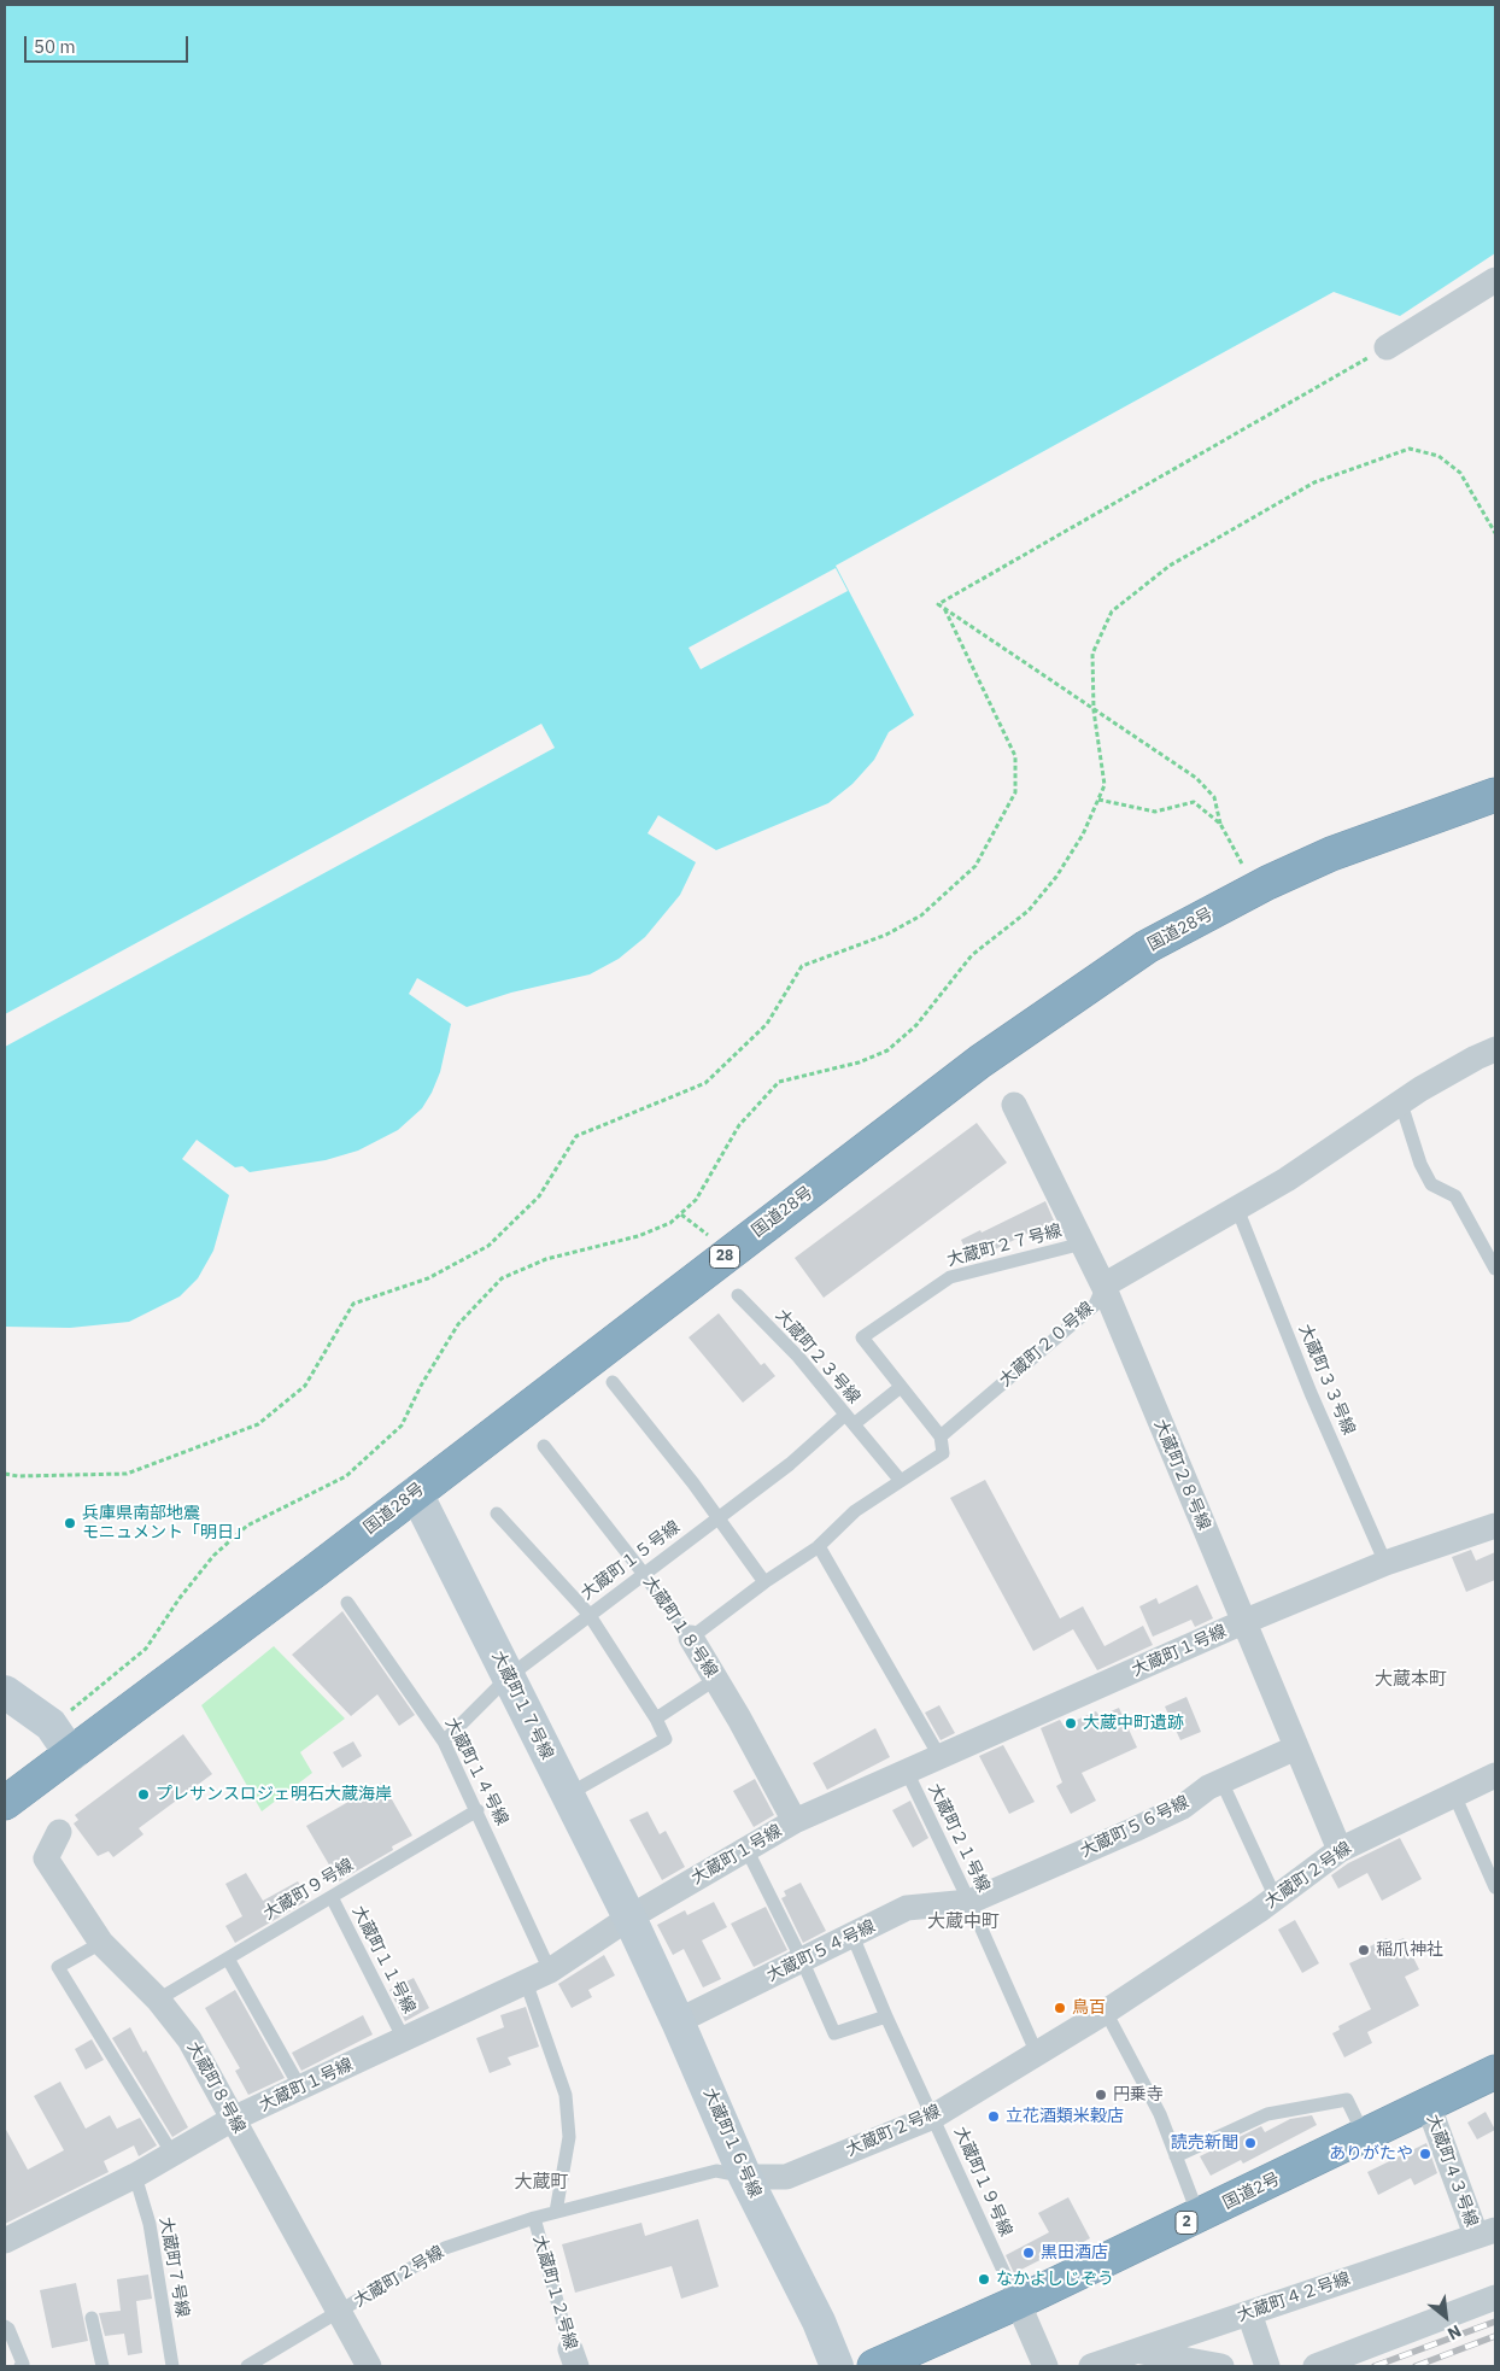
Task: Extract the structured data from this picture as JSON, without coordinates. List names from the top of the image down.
{
  "streets": {
    "highway": [
      "国道28号",
      "28",
      "国道2号",
      "2"
    ],
    "street": [
      "大蔵町２０号線",
      "大蔵町２８号線",
      "大蔵町１８号線",
      "大蔵町１号線",
      "大蔵町１７号線",
      "大蔵町５６号線",
      "大蔵町２号線",
      "大蔵町５４号線",
      "大蔵町８号線",
      "大蔵町１６号線",
      "大蔵町４３号線",
      "大蔵町４２号線"
    ],
    "lane": [
      "大蔵町２７号線",
      "大蔵町２３号線",
      "大蔵町３３号線",
      "大蔵町１５号線",
      "大蔵町１４号線",
      "大蔵町２１号線",
      "大蔵町９号線",
      "大蔵町１１号線",
      "大蔵町１９号線",
      "大蔵町７号線",
      "大蔵町１２号線"
    ]
  },
  "crossings": [
    ["国道28号", "大蔵町１７号線"],
    ["大蔵町２７号線", "大蔵町２０号線"],
    ["大蔵町２７号線", "大蔵町２３号線"],
    ["大蔵町２７号線", "大蔵町２８号線"],
    ["大蔵町２０号線", "大蔵町３３号線"],
    ["大蔵町２０号線", "大蔵町２８号線"],
    ["大蔵町２３号線", "大蔵町１５号線"],
    ["大蔵町３３号線", "大蔵町１号線"],
    ["大蔵町２８号線", "大蔵町１号線"],
    ["大蔵町２８号線", "大蔵町５６号線"],
    ["大蔵町２８号線", "大蔵町２号線"],
    ["大蔵町１５号線", "大蔵町１８号線"],
    ["大蔵町１５号線", "大蔵町１７号線"],
    ["大蔵町１５号線", "大蔵町１４号線"],
    ["大蔵町１８号線", "大蔵町１号線"],
    ["大蔵町１号線", "大蔵町１７号線"],
    ["大蔵町１号線", "大蔵町１４号線"],
    ["大蔵町１号線", "大蔵町２１号線"],
    ["大蔵町１号線", "大蔵町１１号線"],
    ["大蔵町１号線", "大蔵町８号線"],
    ["大蔵町１号線", "大蔵町１６号線"],
    ["大蔵町１号線", "大蔵町７号線"],
    ["大蔵町１７号線", "大蔵町１６号線"],
    ["大蔵町１４号線", "大蔵町９号線"],
    ["大蔵町５６号線", "大蔵町２１号線"],
    ["大蔵町５６号線", "大蔵町５４号線"],
    ["大蔵町２１号線", "大蔵町２号線"],
    ["大蔵町２１号線", "大蔵町５４号線"],
    ["大蔵町２号線", "大蔵町８号線"],
    ["大蔵町２号線", "大蔵町１６号線"],
    ["大蔵町２号線", "大蔵町１９号線"],
    ["大蔵町２号線", "大蔵町１２号線"],
    ["大蔵町９号線", "大蔵町１１号線"],
    ["大蔵町９号線", "大蔵町８号線"],
    ["大蔵町５４号線", "大蔵町１６号線"],
    ["大蔵町５４号線", "大蔵町１９号線"],
    ["大蔵町４３号線", "国道2号"],
    ["大蔵町４３号線", "大蔵町４２号線"],
    ["大蔵町１９号線", "国道2号"]
  ],
  "districts": ["大蔵本町", "大蔵中町", "大蔵町"],
  "places": [
    "兵庫県南部地震 モニュメント「明日」",
    "大蔵中町遺跡",
    "プレサンスロジェ明石大蔵海岸",
    "稲爪神社",
    "鳥百",
    "円乗寺",
    "立花酒類米穀店",
    "読売新聞",
    "ありがたや",
    "黒田酒店",
    "なかよしじぞう"
  ],
  "scale_bar": "50 m",
  "north": "bottom right"
}
